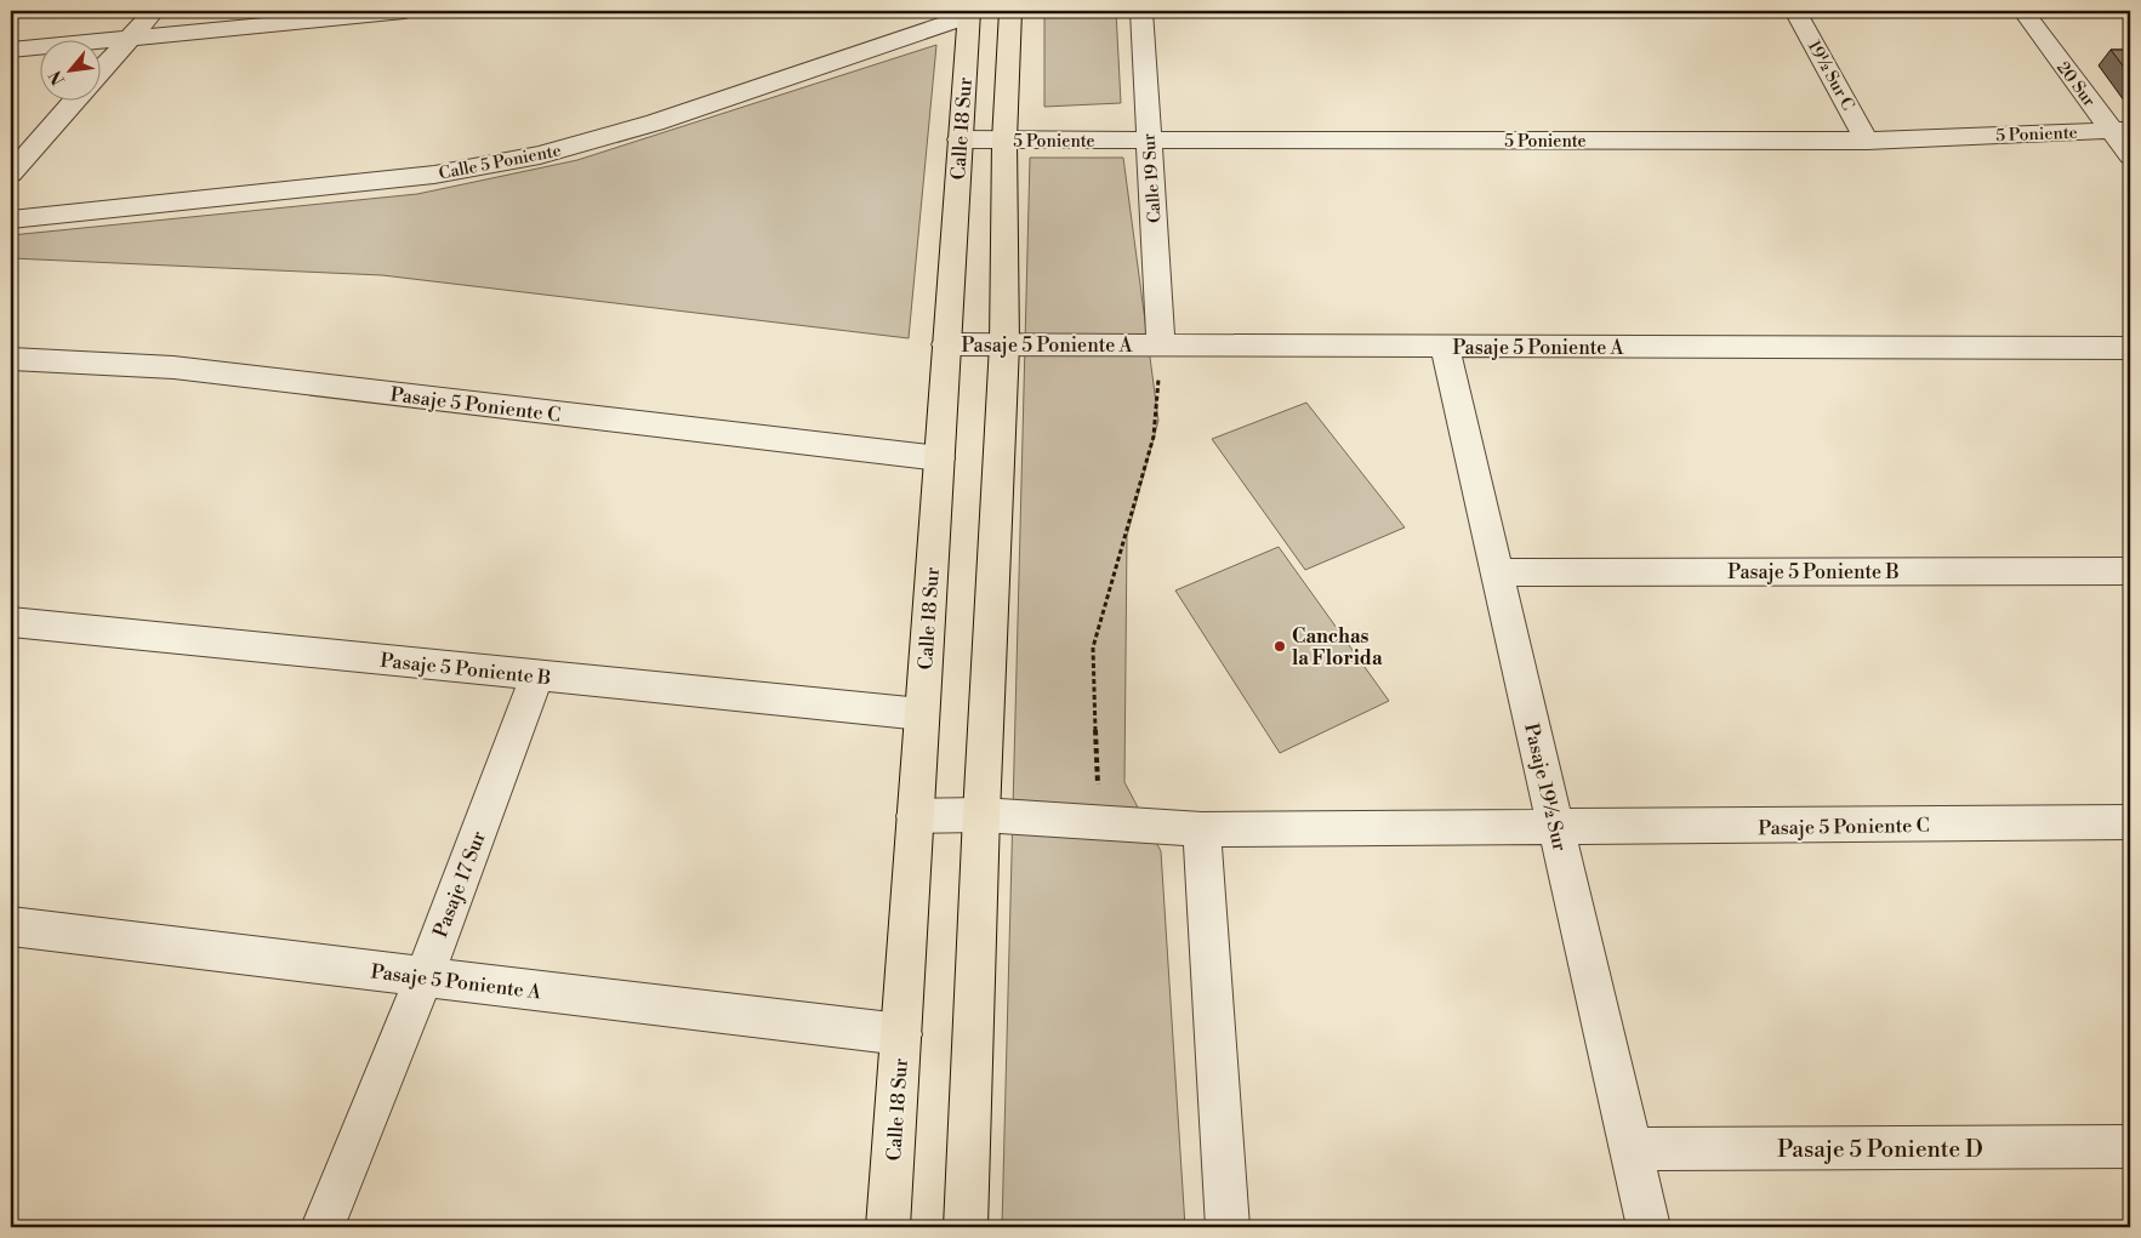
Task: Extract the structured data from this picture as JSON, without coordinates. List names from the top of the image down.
{
  "streets": {
    "main road": ["Calle 18 Sur"],
    "street": [
      "19½ Sur C",
      "20 Sur",
      "5 Poniente",
      "Calle 5 Poniente",
      "Calle 19 Sur",
      "Pasaje 5 Poniente A",
      "Pasaje 5 Poniente C",
      "Pasaje 5 Poniente B",
      "Pasaje 19½ Sur",
      "Pasaje 17 Sur",
      "Pasaje 5 Poniente D"
    ]
  },
  "crossings": [
    ["19½ Sur C", "5 Poniente"],
    ["20 Sur", "5 Poniente"],
    ["Calle 18 Sur", "5 Poniente"],
    ["Calle 18 Sur", "Calle 5 Poniente"],
    ["Calle 18 Sur", "Pasaje 5 Poniente A"],
    ["Calle 18 Sur", "Pasaje 5 Poniente C"],
    ["Calle 18 Sur", "Pasaje 5 Poniente B"],
    ["5 Poniente", "Calle 19 Sur"],
    ["Calle 19 Sur", "Pasaje 5 Poniente A"],
    ["Pasaje 5 Poniente A", "Pasaje 19½ Sur"],
    ["Pasaje 5 Poniente A", "Pasaje 17 Sur"],
    ["Pasaje 5 Poniente C", "Pasaje 19½ Sur"],
    ["Pasaje 5 Poniente B", "Pasaje 19½ Sur"],
    ["Pasaje 5 Poniente B", "Pasaje 17 Sur"],
    ["Pasaje 19½ Sur", "Pasaje 5 Poniente D"]
  ],
  "places": ["Canchas la Florida"],
  "north": "bottom left"
}
